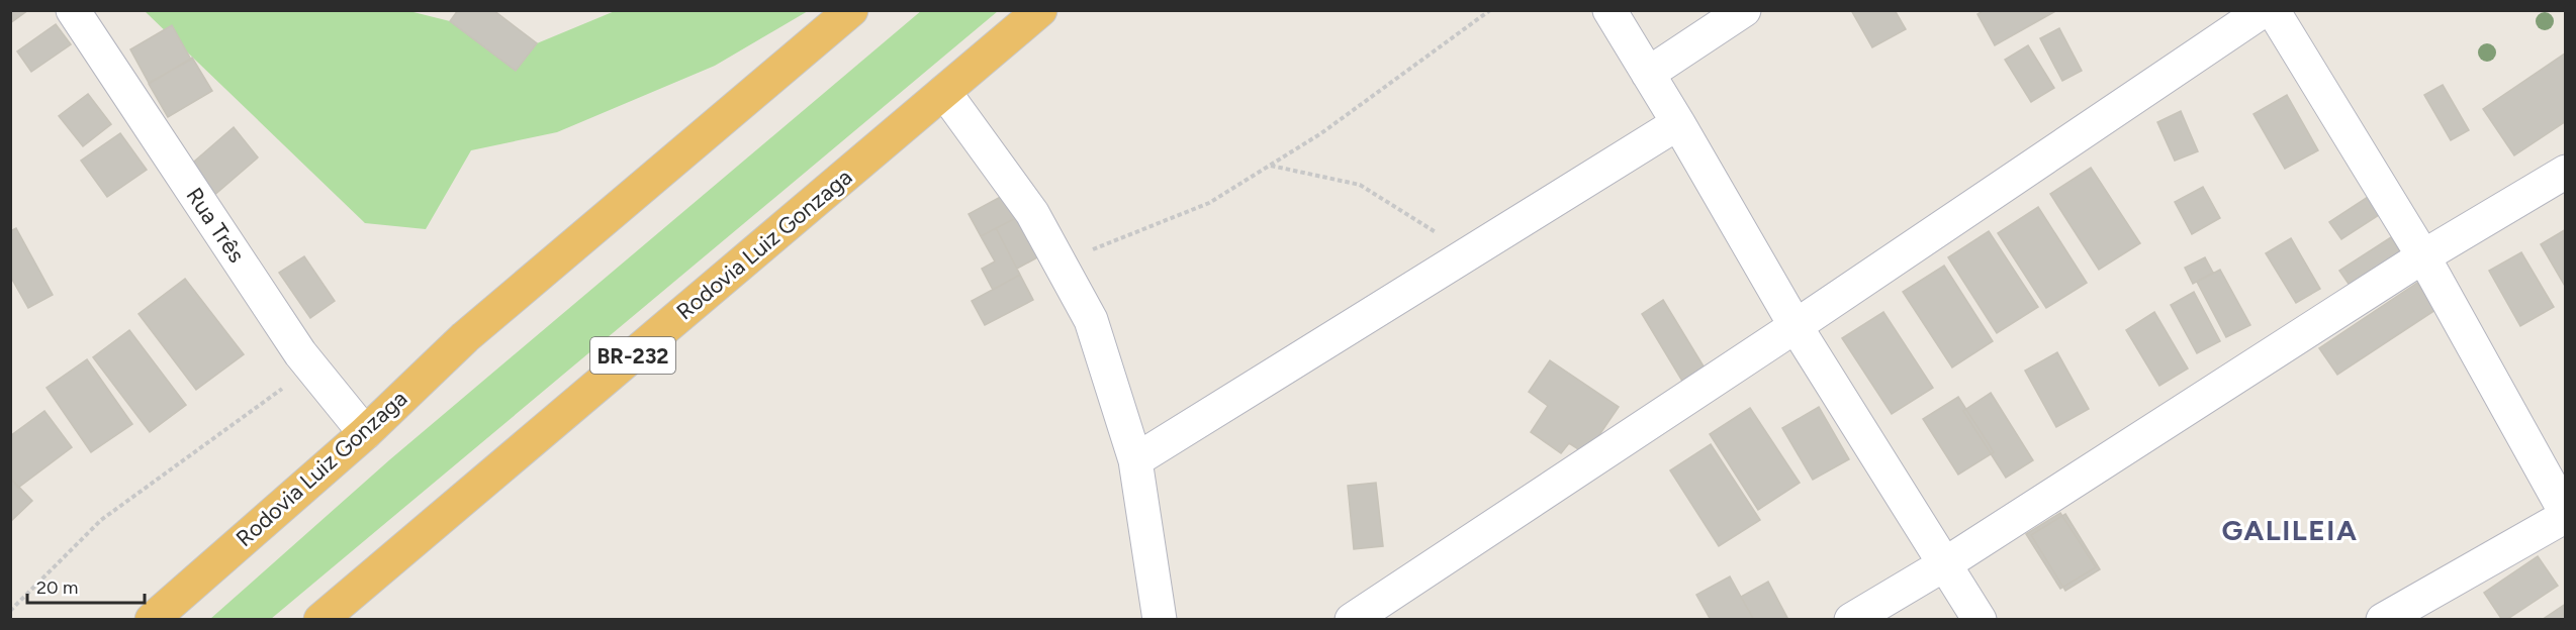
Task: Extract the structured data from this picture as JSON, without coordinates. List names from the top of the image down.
{
  "streets": {
    "highway": ["Rodovia Luiz Gonzaga", "BR-232"],
    "street": ["Rua Três"]
  },
  "crossings": [
    ["Rua Três", "Rodovia Luiz Gonzaga"]
  ],
  "districts": ["GALILEIA"],
  "scale_bar": "20 m"
}
